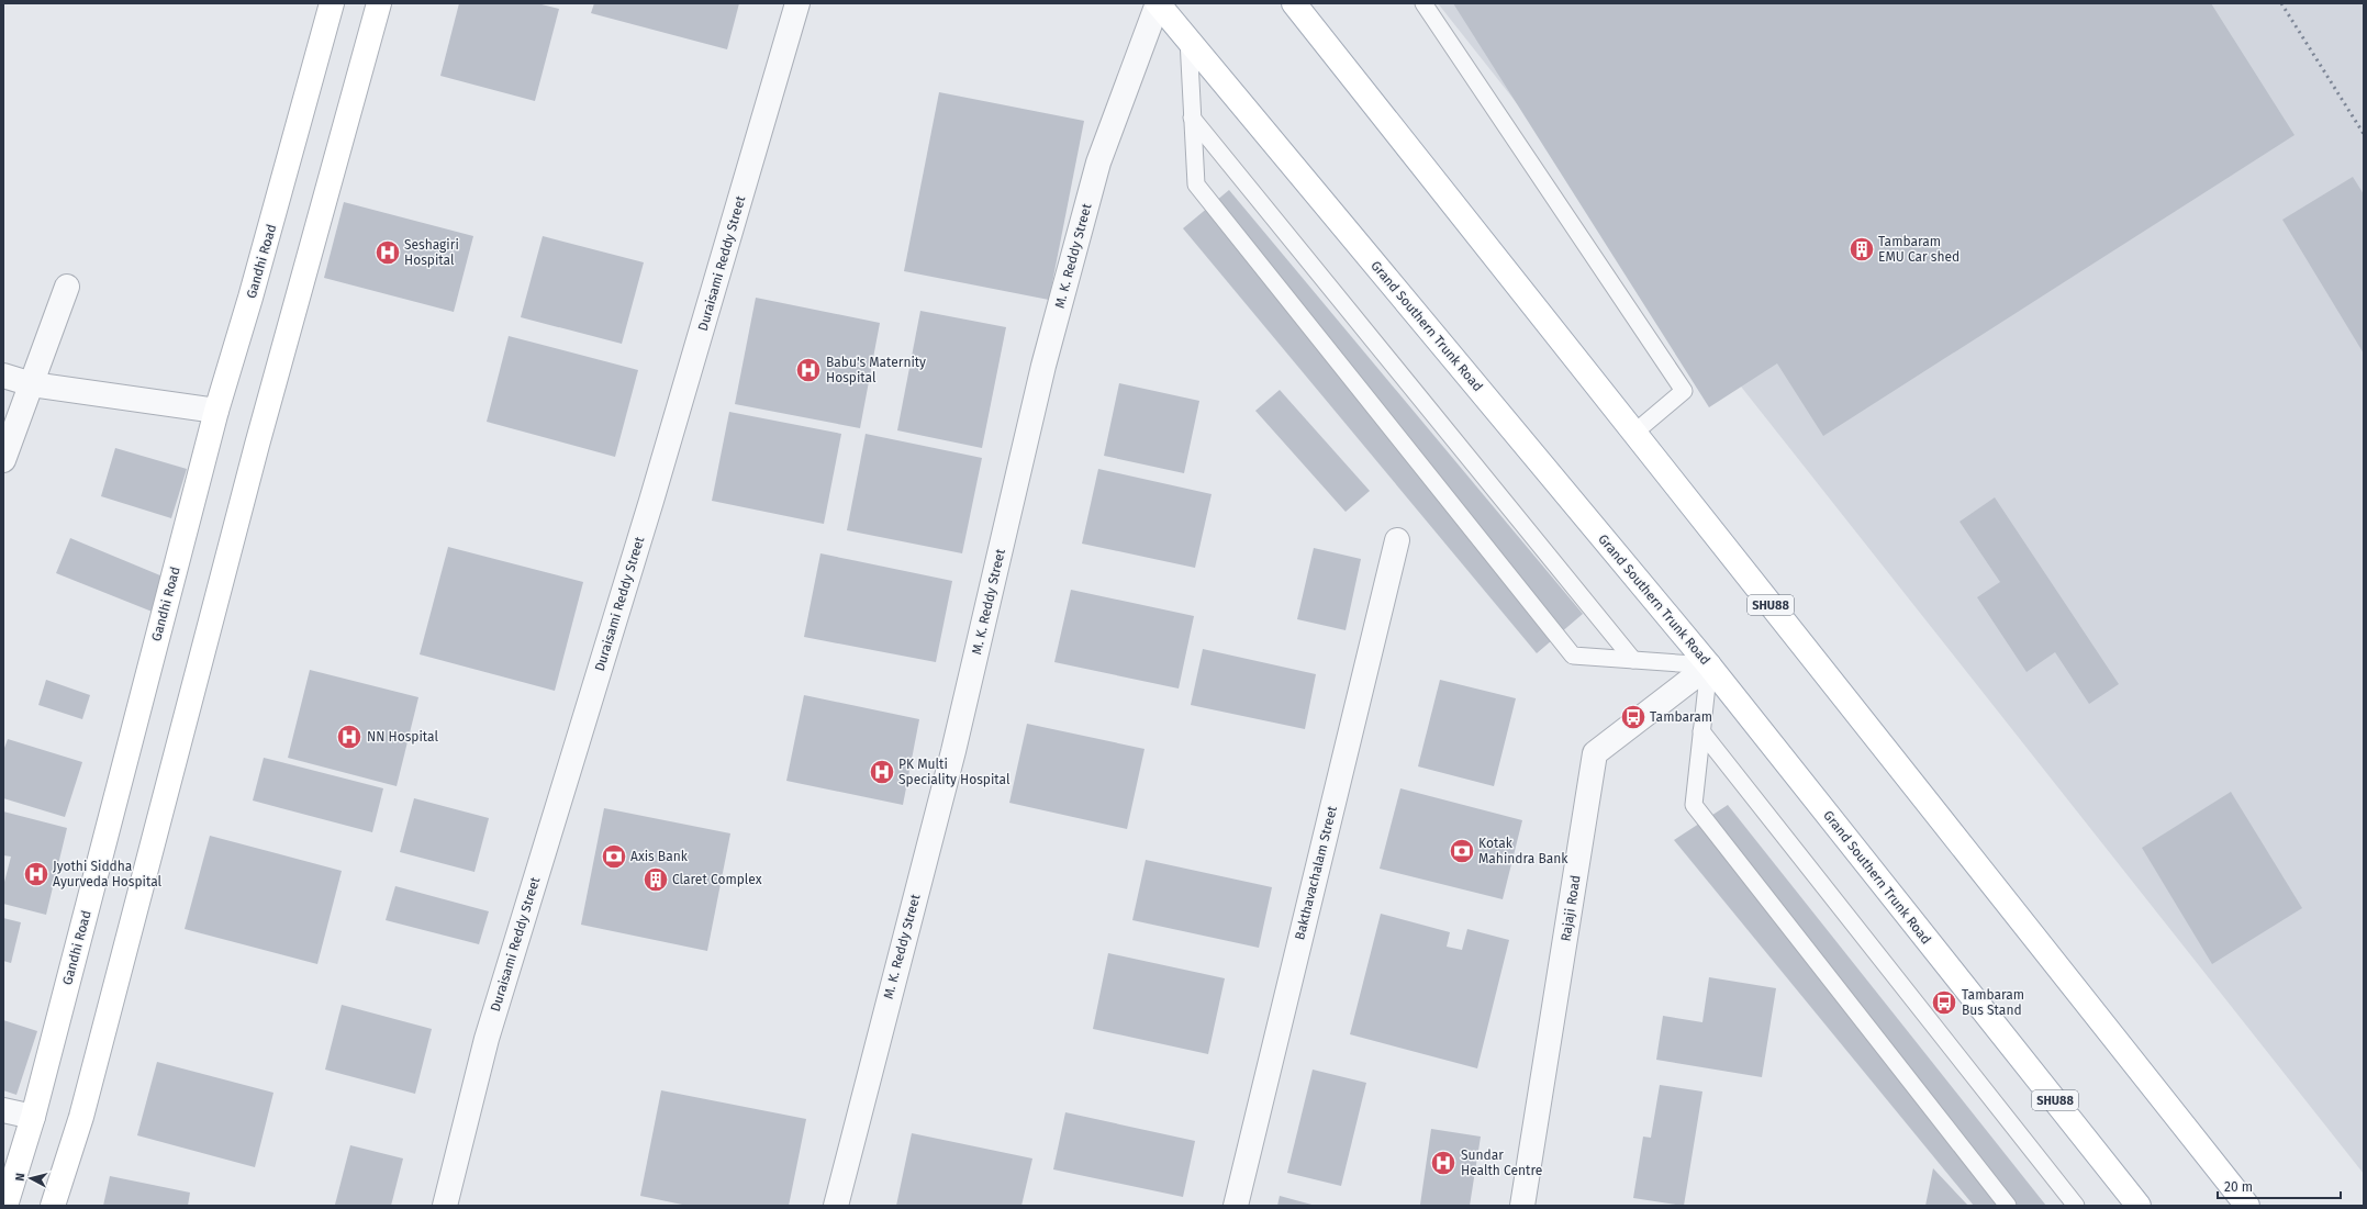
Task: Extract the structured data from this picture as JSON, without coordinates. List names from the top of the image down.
{
  "streets": {
    "main road": ["Gandhi Road", "Grand Southern Trunk Road", "SHU88"],
    "street": [
      "M. K. Reddy Street",
      "Duraisami Reddy Street",
      "Bakthavachalam Street",
      "Rajaji Road"
    ]
  },
  "crossings": [
    ["M. K. Reddy Street", "Grand Southern Trunk Road"],
    ["Grand Southern Trunk Road", "Rajaji Road"]
  ],
  "places": {
    "building": ["Tambaram EMU Car shed", "Claret Complex"],
    "hospital": [
      "Seshagiri Hospital",
      "Babu's Maternity Hospital",
      "NN Hospital",
      "PK Multi Speciality Hospital",
      "Jyothi Siddha Ayurveda Hospital",
      "Sundar Health Centre"
    ],
    "bus stop": ["Tambaram", "Tambaram Bus Stand"],
    "bank": ["Kotak Mahindra Bank", "Axis Bank"]
  },
  "scale_bar": "20 m",
  "north": "left"
}
